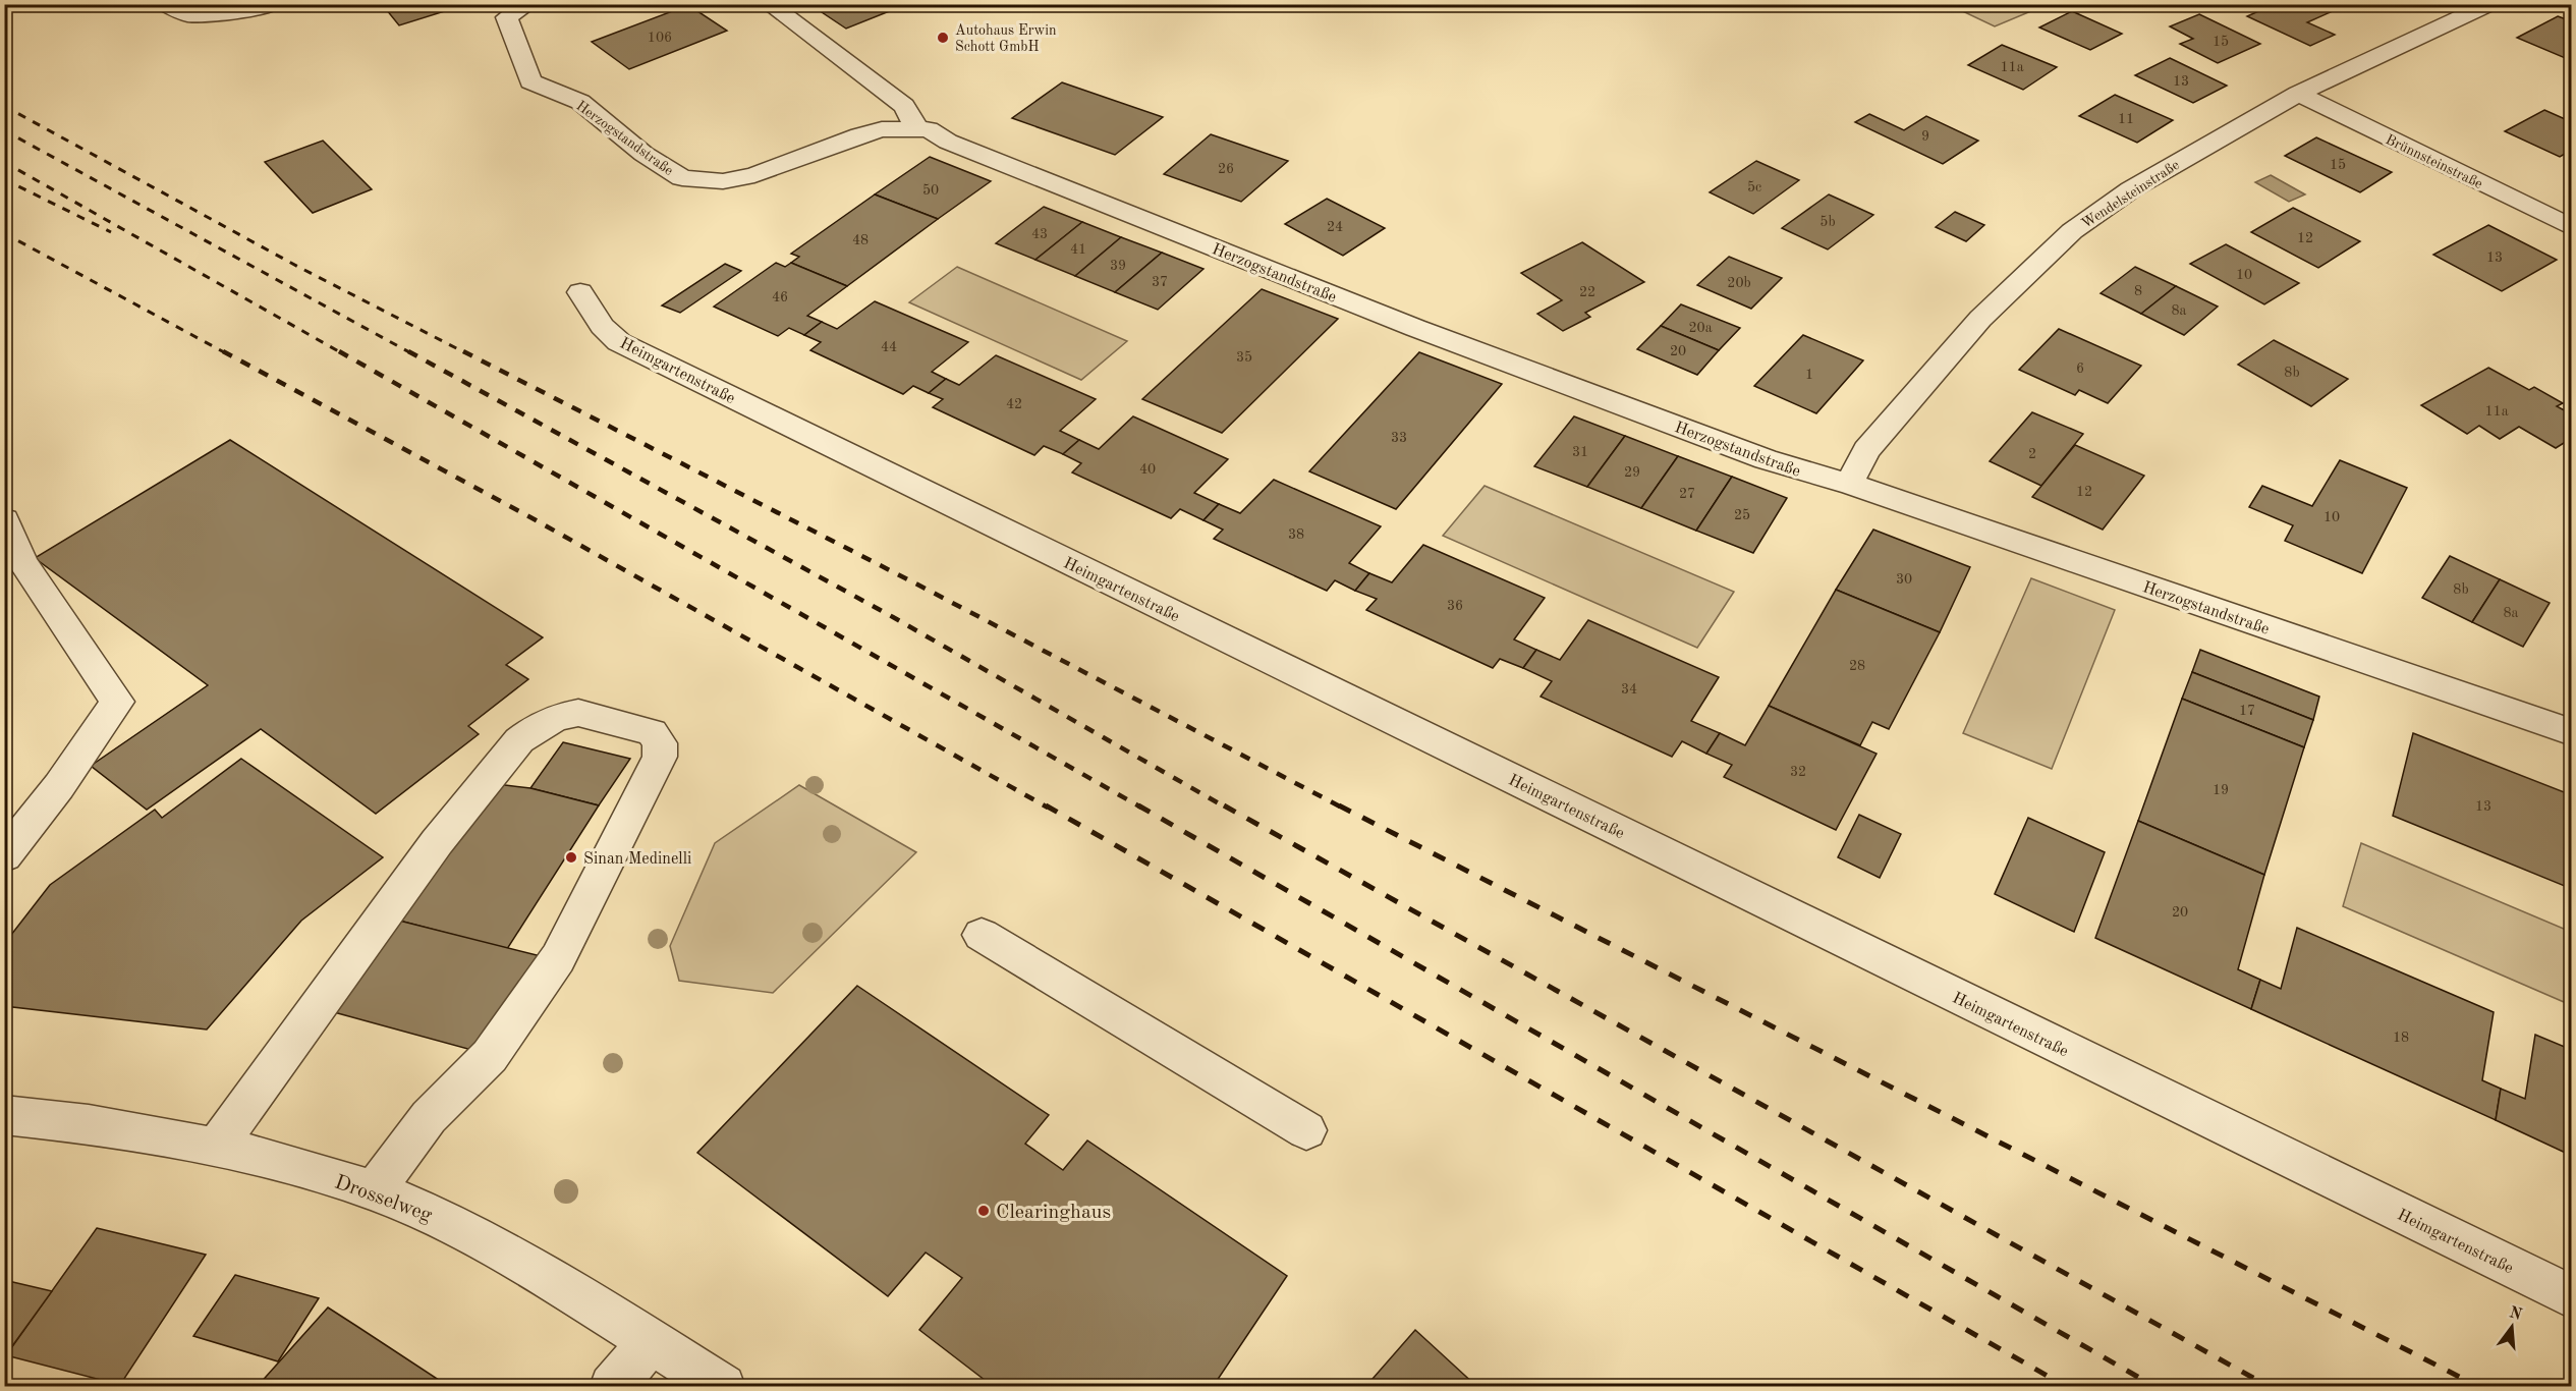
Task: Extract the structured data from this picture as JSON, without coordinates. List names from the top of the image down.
{
  "streets": {
    "street": [
      "Herzogstandstraße",
      "Brünnsteinstraße",
      "Wendelsteinstraße",
      "Heimgartenstraße",
      "Drosselweg"
    ]
  },
  "crossings": [
    ["Herzogstandstraße", "Wendelsteinstraße"],
    ["Brünnsteinstraße", "Wendelsteinstraße"]
  ],
  "places": ["Autohaus Erwin Schott GmbH", "Sinan Medinelli", "Clearinghaus"],
  "house_numbers": [
    "106",
    "15",
    "11a",
    "13",
    "11",
    "9",
    "15",
    "26",
    "5c",
    "50",
    "5b",
    "24",
    "43",
    "12",
    "48",
    "41",
    "13",
    "39",
    "10",
    "37",
    "20b",
    "8",
    "22",
    "46",
    "8a",
    "20a",
    "44",
    "20",
    "35",
    "6",
    "8b",
    "1",
    "42",
    "11a",
    "33",
    "31",
    "2",
    "40",
    "29",
    "12",
    "27",
    "25",
    "10",
    "38",
    "30",
    "8b",
    "36",
    "8a",
    "28",
    "34",
    "17",
    "32",
    "19",
    "13",
    "20",
    "18"
  ],
  "north": "top"
}
